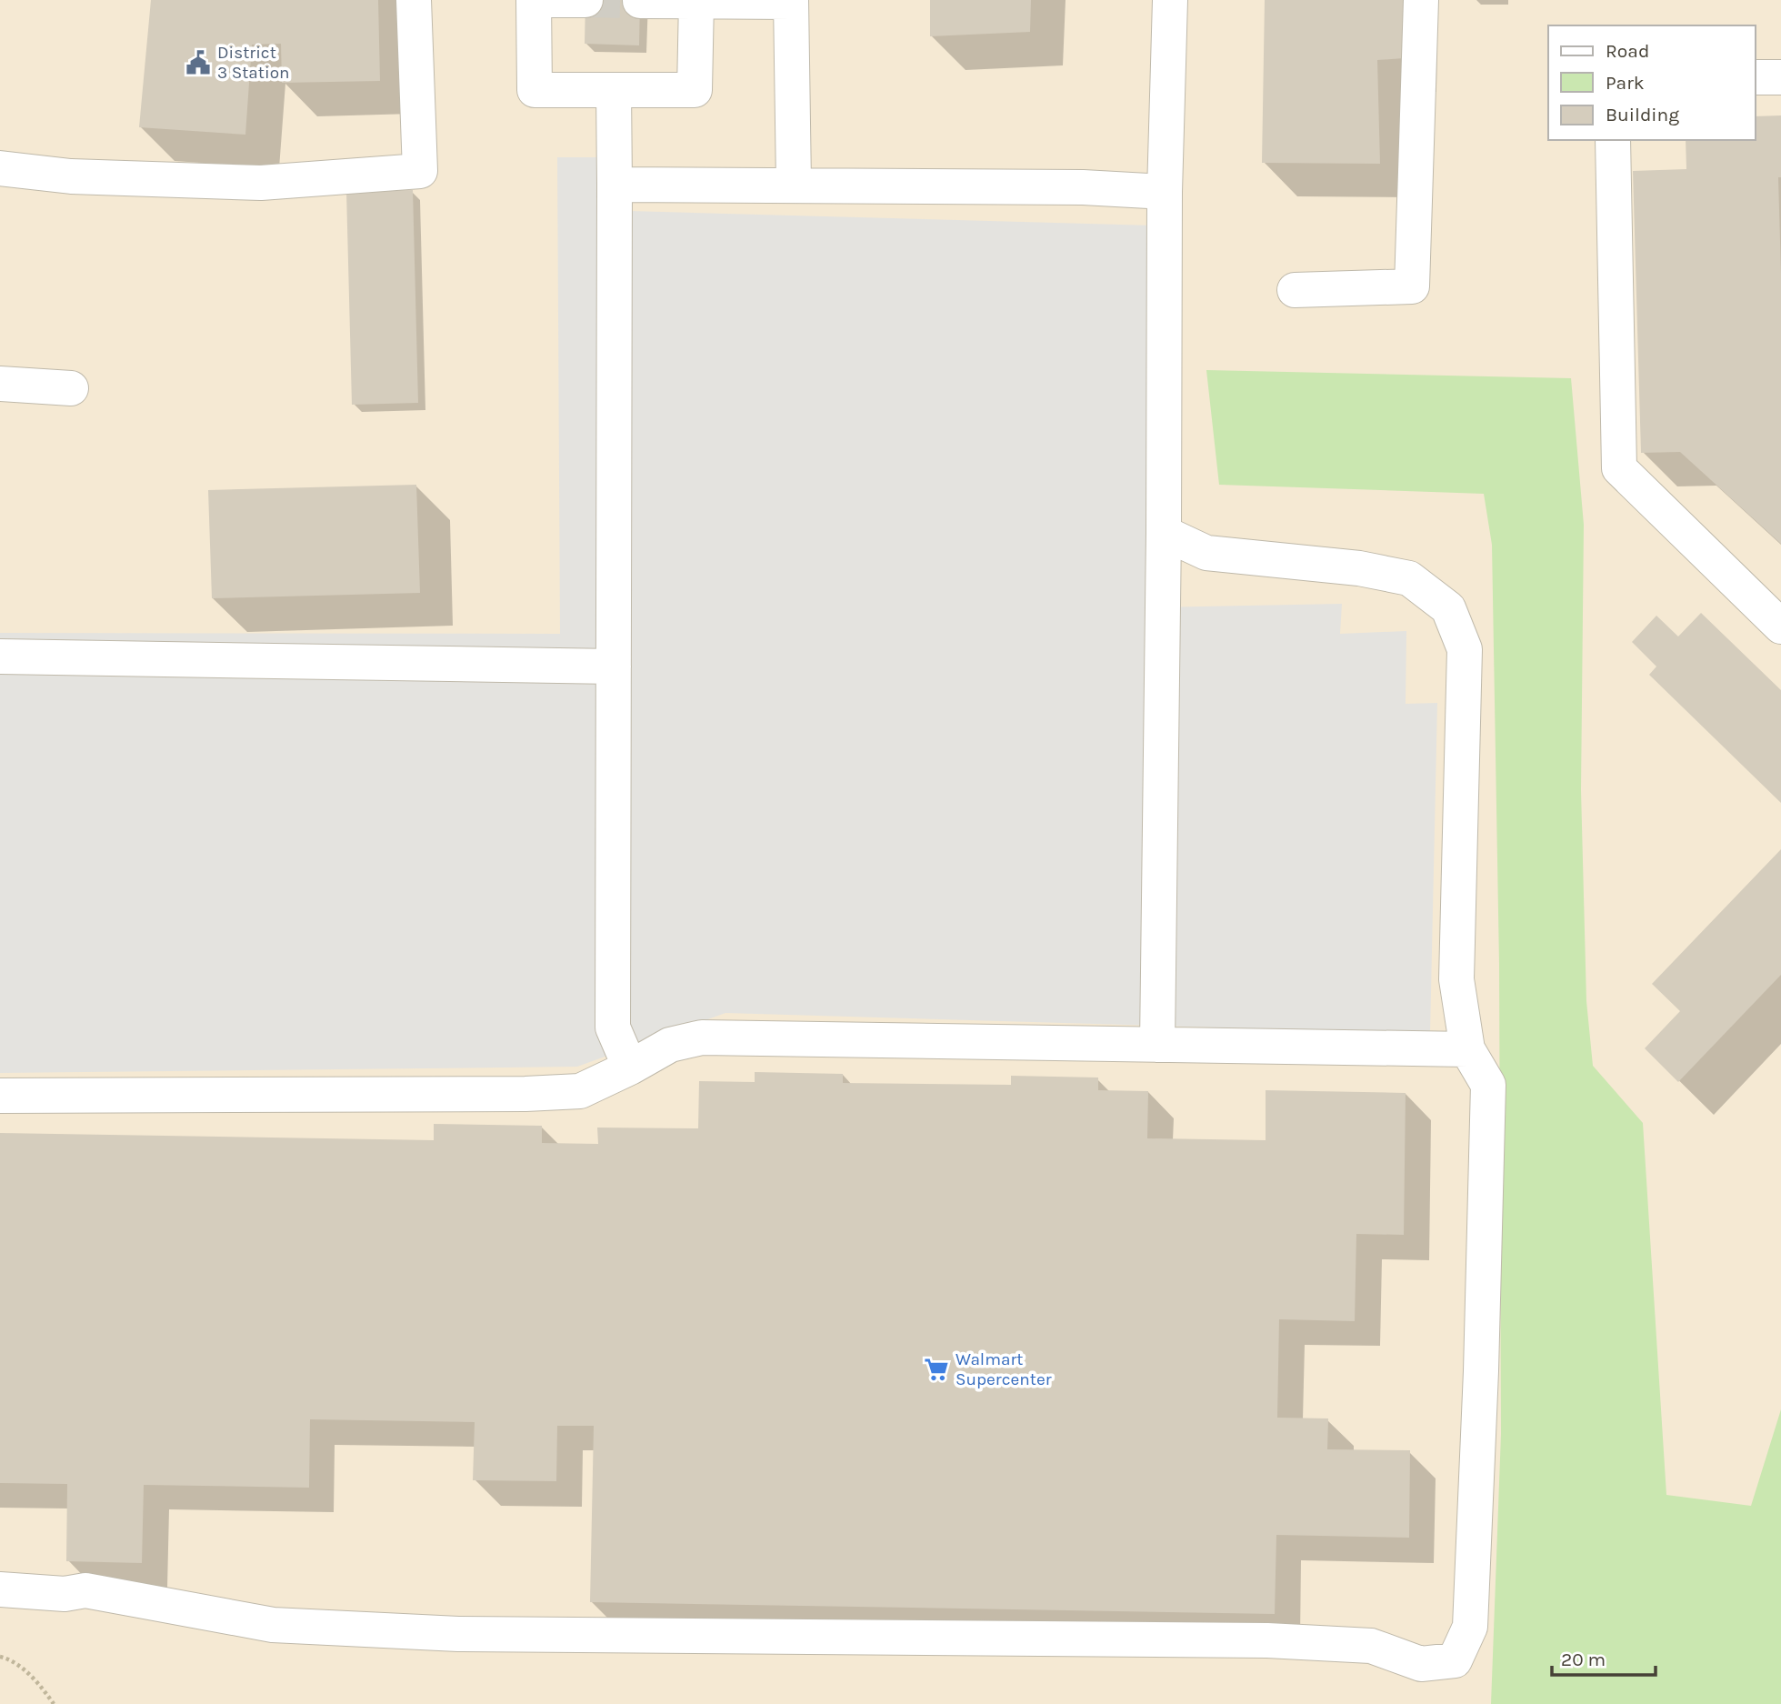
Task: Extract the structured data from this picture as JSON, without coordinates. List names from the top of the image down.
{
  "places": {
    "public building": ["District 3 Station"],
    "supermarket": ["Walmart Supercenter"]
  },
  "legend": ["Road", "Park", "Building"],
  "scale_bar": "20 m"
}
